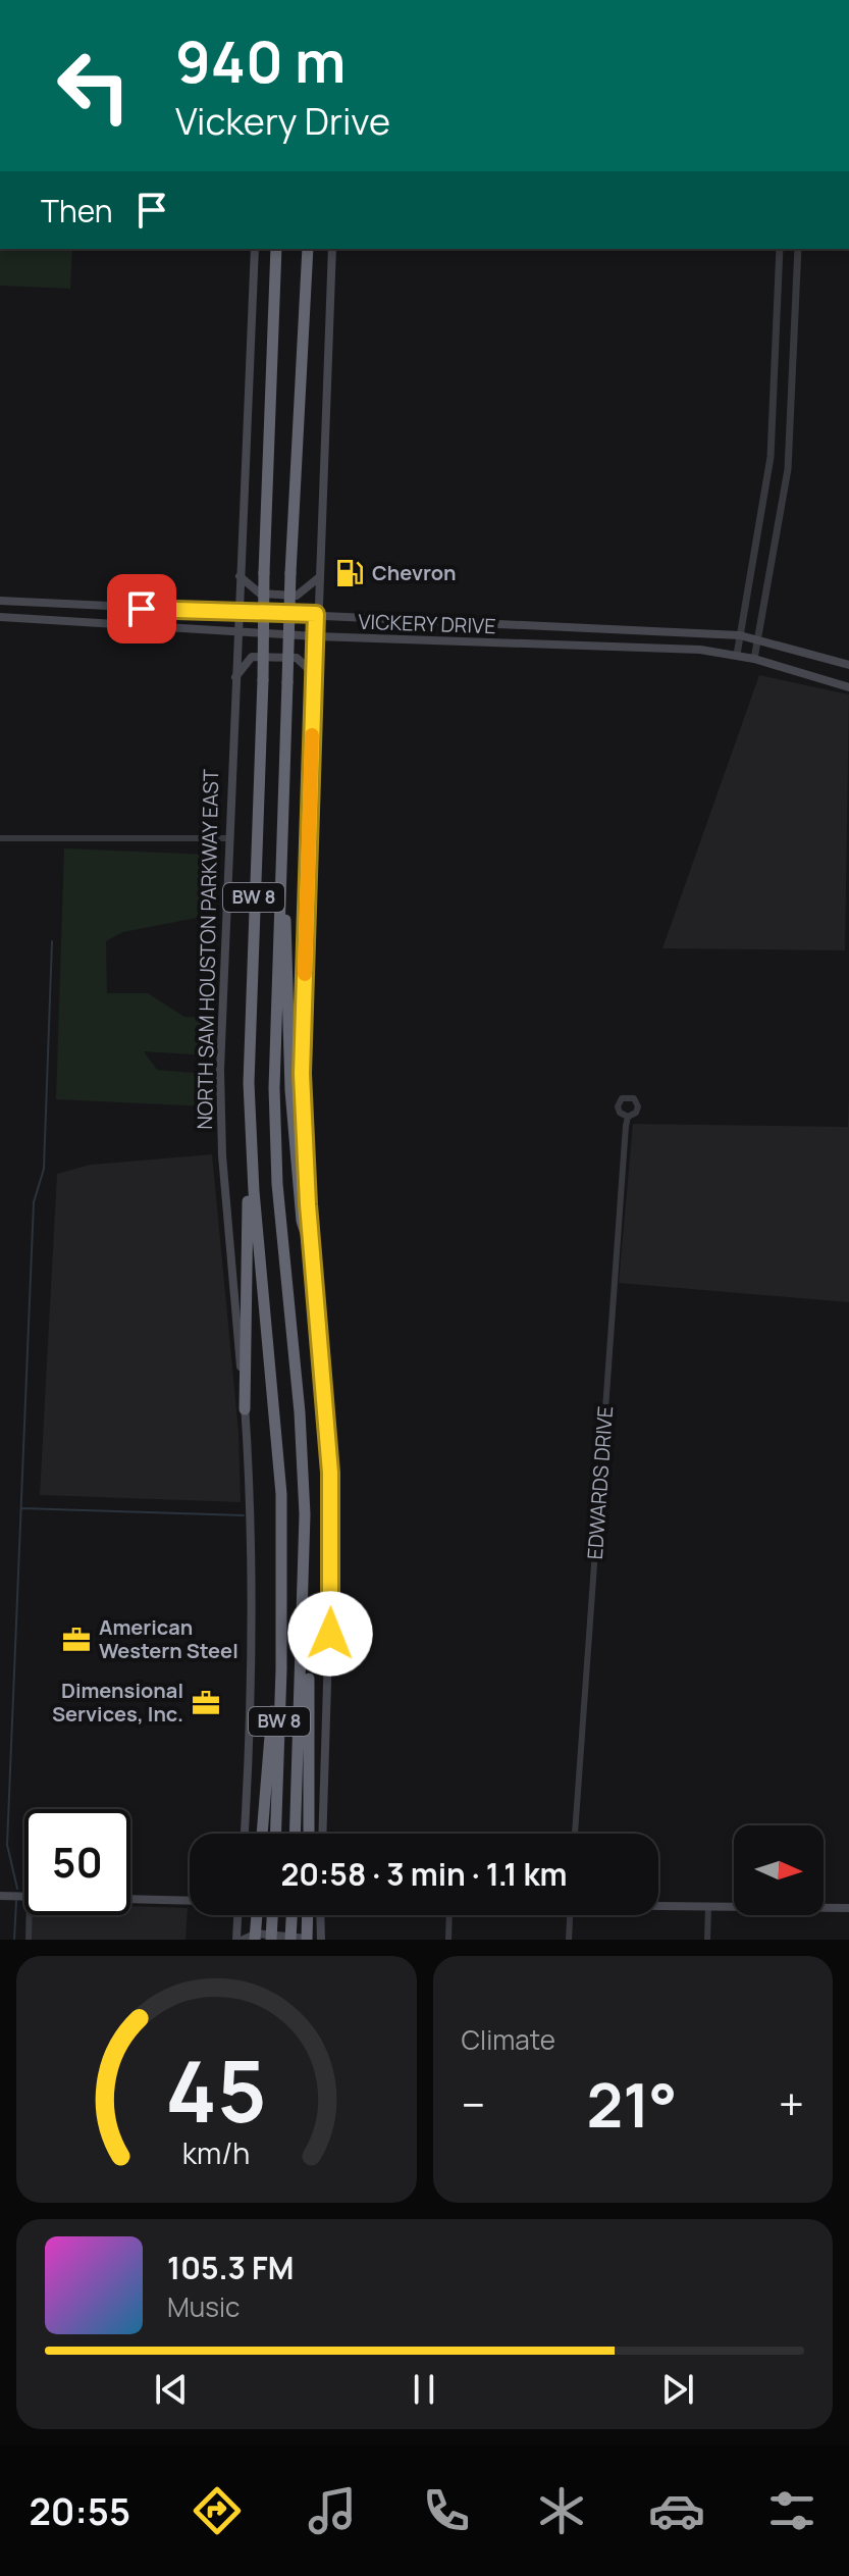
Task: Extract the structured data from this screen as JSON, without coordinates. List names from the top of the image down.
{
  "streets": {
    "highway": ["BW 8", "NORTH SAM HOUSTON PARKWAY EAST"],
    "main road": ["VICKERY DRIVE"],
    "street": ["EDWARDS DRIVE"]
  },
  "crossings": [
    ["VICKERY DRIVE", "NORTH SAM HOUSTON PARKWAY EAST"]
  ],
  "places": {
    "fuel station": ["Chevron"],
    "office": ["American Western Steel", "Dimensional Services, Inc."]
  },
  "north": "right",
  "page": {
    "turn": ["940 m", "Vickery Drive"],
    "then": "Then",
    "limit": "50",
    "trip": "20:58 · 3 min · 1.1 km",
    "tile": "Climate",
    "heat": ["−", "21°", "+"],
    "song": ["105.3 FM", "Music"],
    "tabs": "20:55",
    "gauge": ["45", "km/h"]
  }
}
